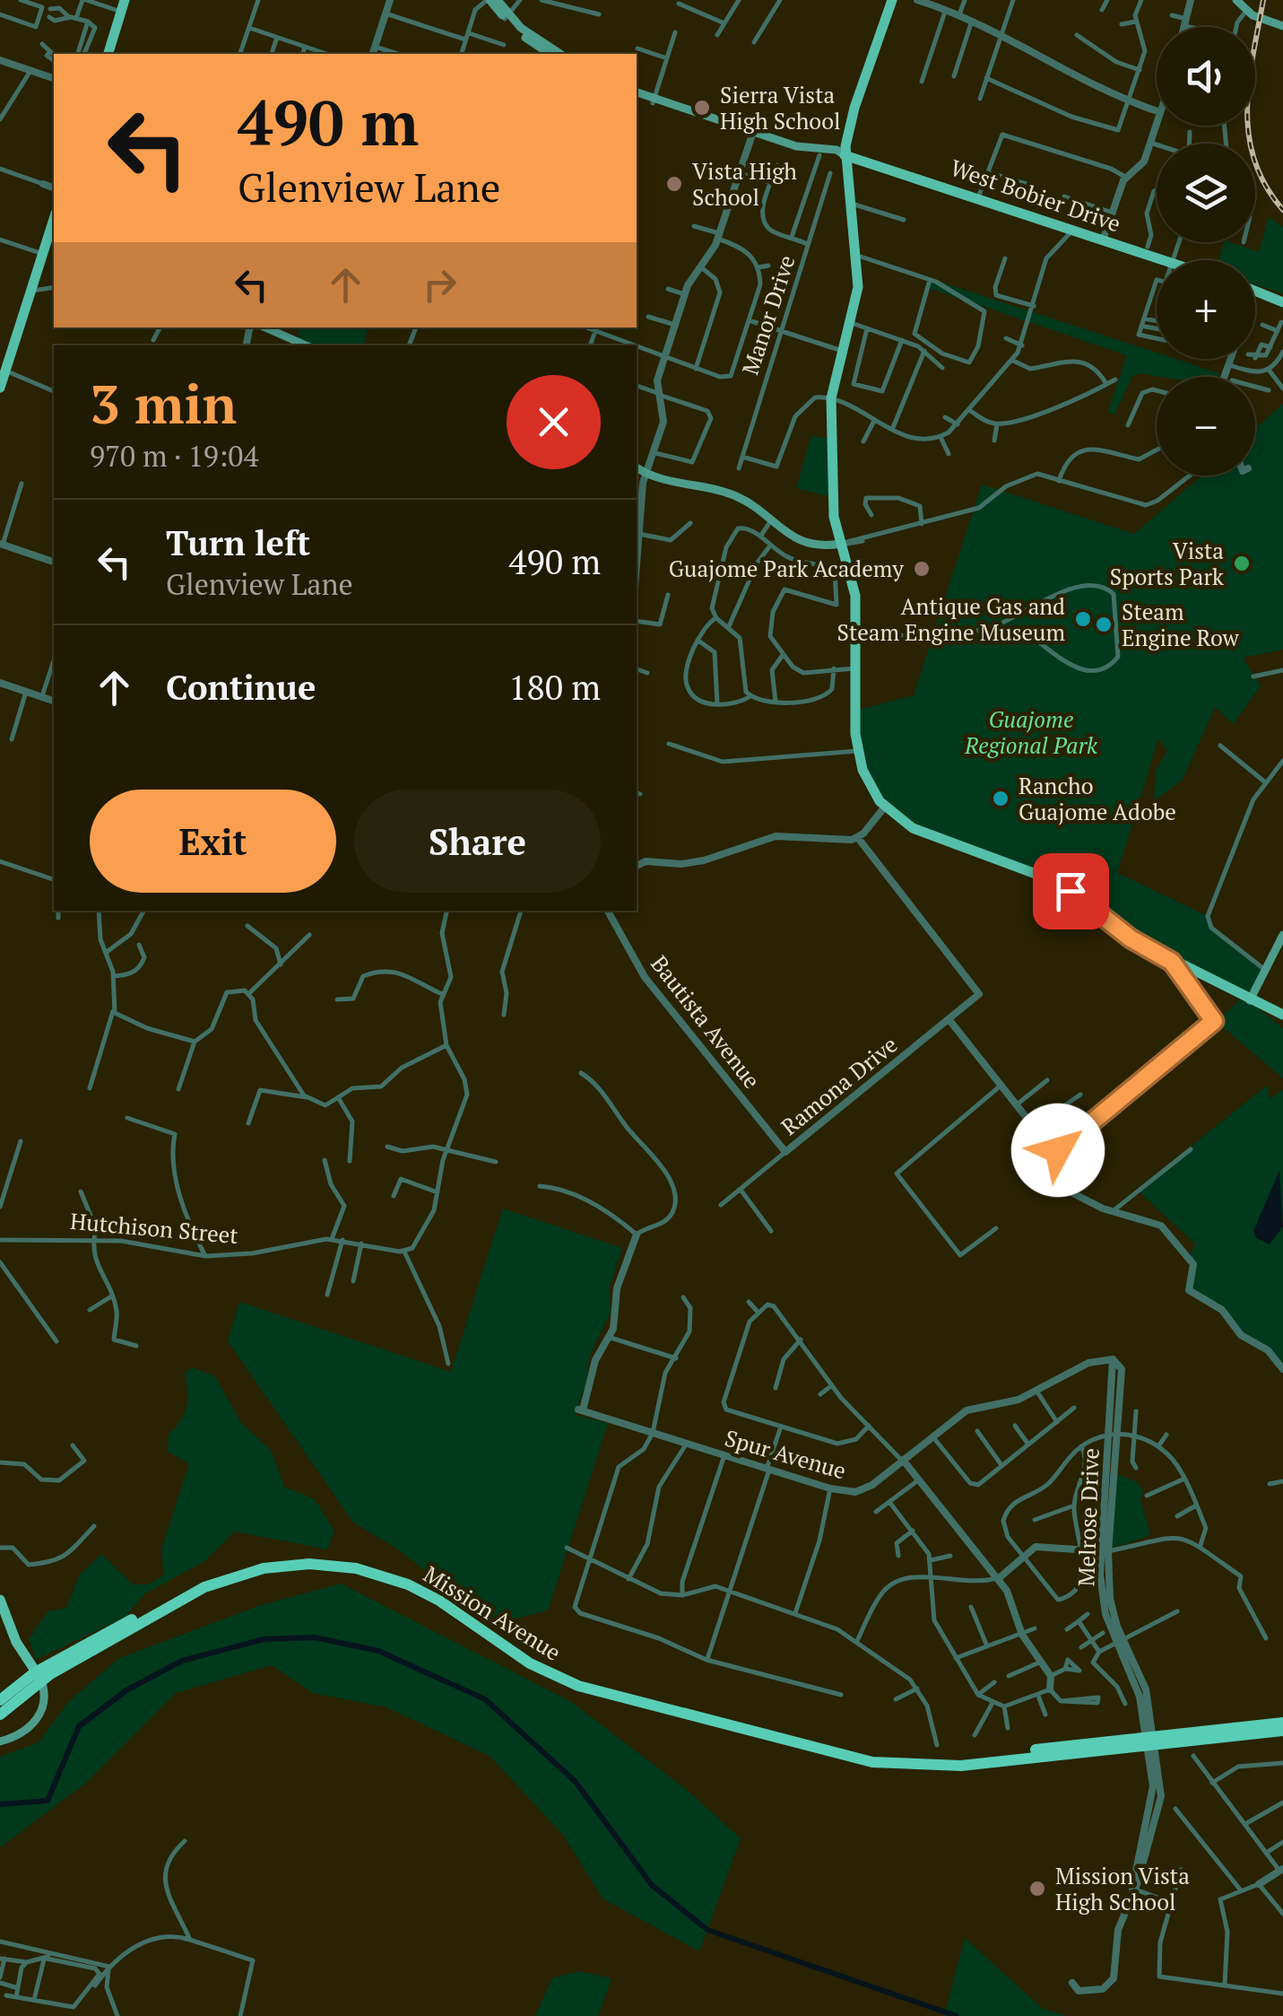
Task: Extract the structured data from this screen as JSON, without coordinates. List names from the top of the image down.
{
  "streets": {
    "highway": ["Mission Avenue"],
    "main road": ["West Bobier Drive"],
    "street": [
      "Manor Drive",
      "Bautista Avenue",
      "Ramona Drive",
      "Hutchison Street",
      "Spur Avenue",
      "Melrose Drive"
    ]
  },
  "crossings": [
    ["Bautista Avenue", "Ramona Drive"],
    ["Spur Avenue", "Melrose Drive"],
    ["Melrose Drive", "Mission Avenue"]
  ],
  "parks": ["Guajome Regional Park"],
  "places": [
    "Sierra Vista High School",
    "Vista High School",
    "Vista Sports Park",
    "Guajome Park Academy",
    "Antique Gas and Steam Engine Museum",
    "Steam Engine Row",
    "Rancho Guajome Adobe",
    "Mission Vista High School"
  ],
  "page": {
    "map_buttons": ["+", "−"],
    "turn": ["490 m", "Glenview Lane"],
    "heading": ["3 min", "970 m · 19:04"],
    "list": [
      {
        "name": "Turn left",
        "note": "Glenview Lane",
        "value": "490 m"
      },
      {
        "name": "Continue",
        "value": "180 m"
      }
    ],
    "buttons": ["Exit", "Share"]
  }
}
